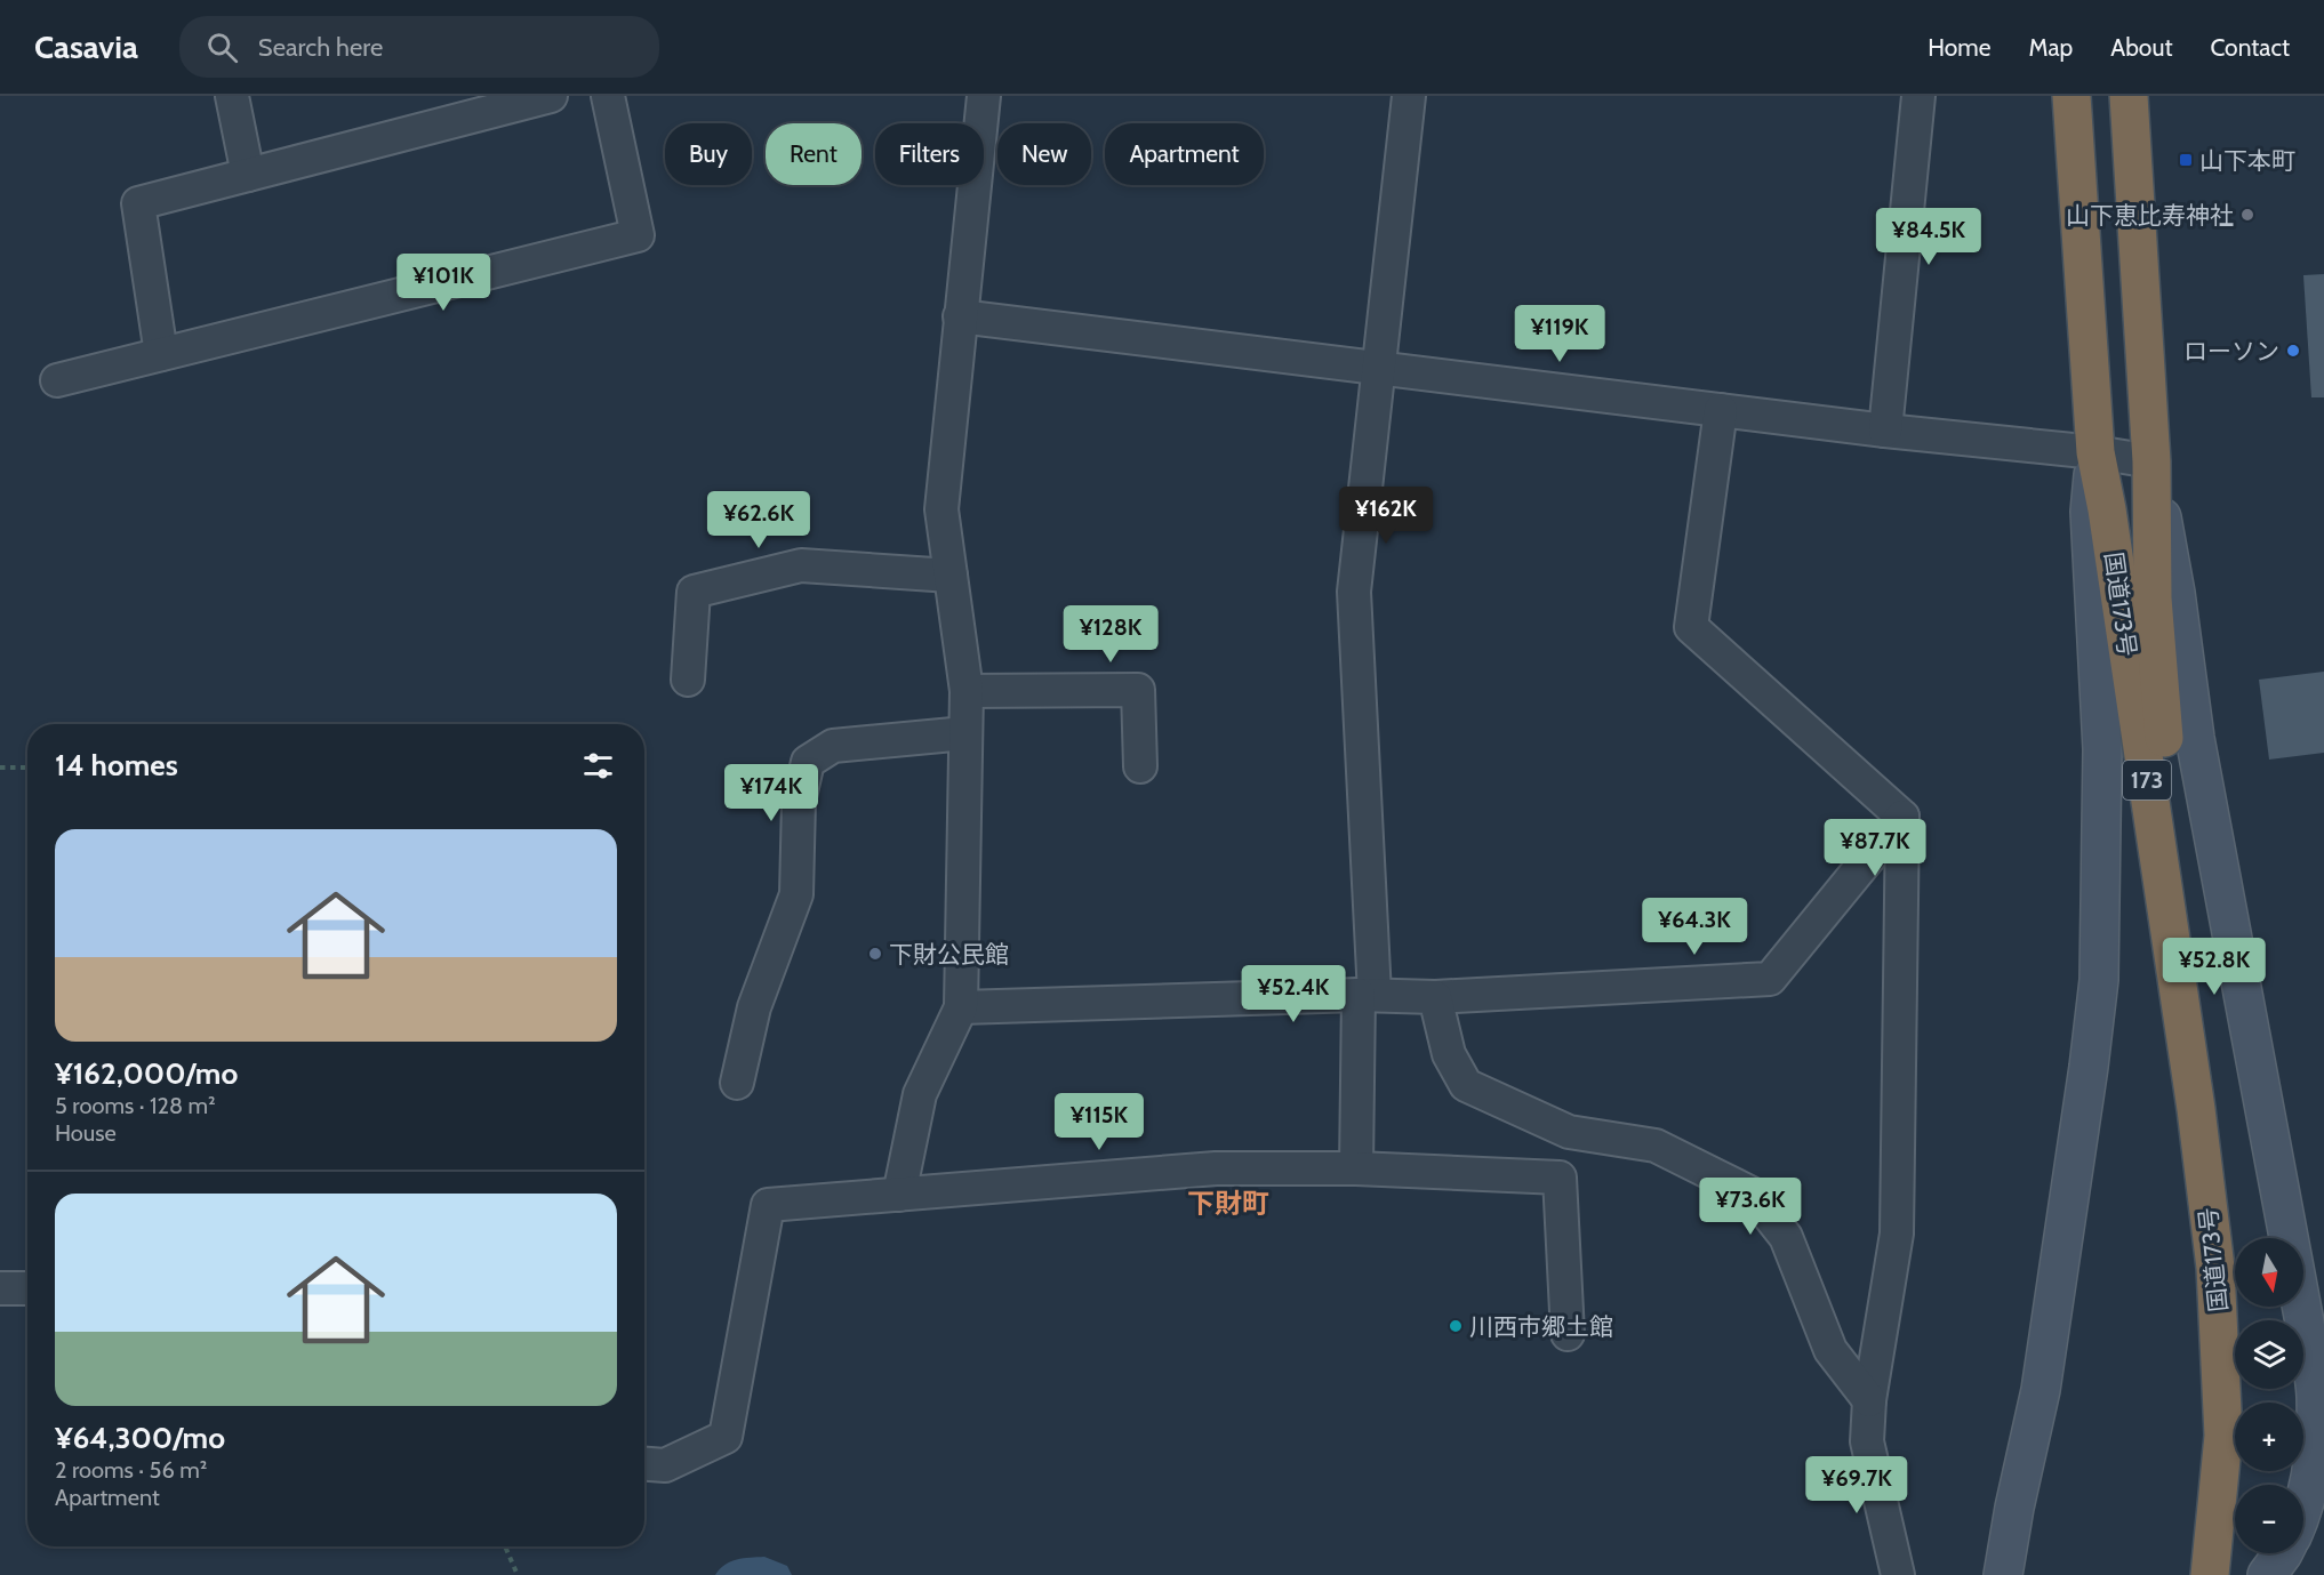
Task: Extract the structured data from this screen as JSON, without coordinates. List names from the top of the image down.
{
  "streets": {
    "highway": ["国道173号", "173"]
  },
  "districts": ["下財町"],
  "places": {
    "transit": ["山下本町"],
    "other": [
      "山下恵比寿神社",
      "ローソン",
      "下財公民館",
      "川西市郷土館"
    ]
  },
  "north": "bottom",
  "page": {
    "header": "Casavia",
    "search": "Search here",
    "nav": [
      "Home",
      "Map",
      "About",
      "Contact"
    ],
    "chip": [
      "Buy",
      "Rent",
      "Filters",
      "New",
      "Apartment"
    ],
    "price": [
      "¥84.5K",
      "¥101K",
      "¥119K",
      "¥162K",
      "¥62.6K",
      "¥128K",
      "¥174K",
      "¥87.7K",
      "¥64.3K",
      "¥52.8K",
      "¥52.4K",
      "¥115K",
      "¥73.6K",
      "¥69.7K"
    ],
    "heading": "14 homes",
    "list": [
      {
        "name": "¥162,000/mo",
        "note": "5 rooms · 128 m² · House"
      },
      {
        "name": "¥64,300/mo",
        "note": "2 rooms · 56 m² · Apartment"
      }
    ],
    "map_buttons": ["+", "−"]
  }
}
